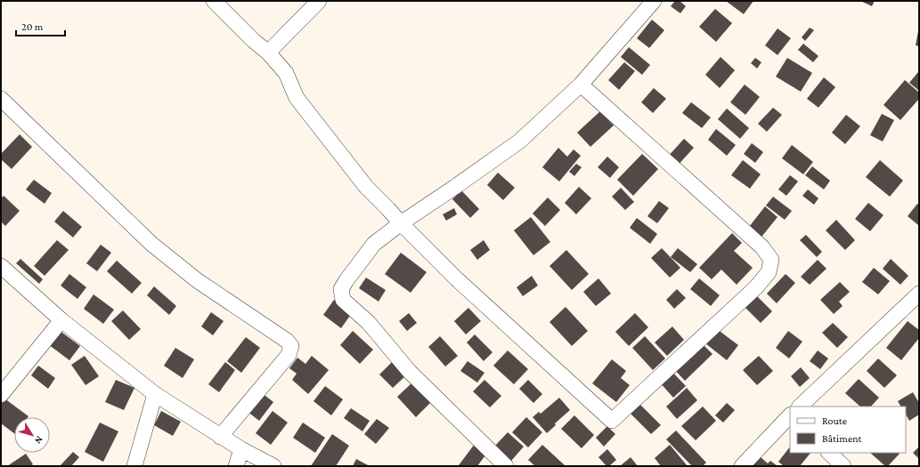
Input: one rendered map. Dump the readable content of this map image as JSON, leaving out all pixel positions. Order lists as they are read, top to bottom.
{
  "legend": ["Route", "Bâtiment"],
  "scale_bar": "20 m",
  "north": "bottom right"
}
